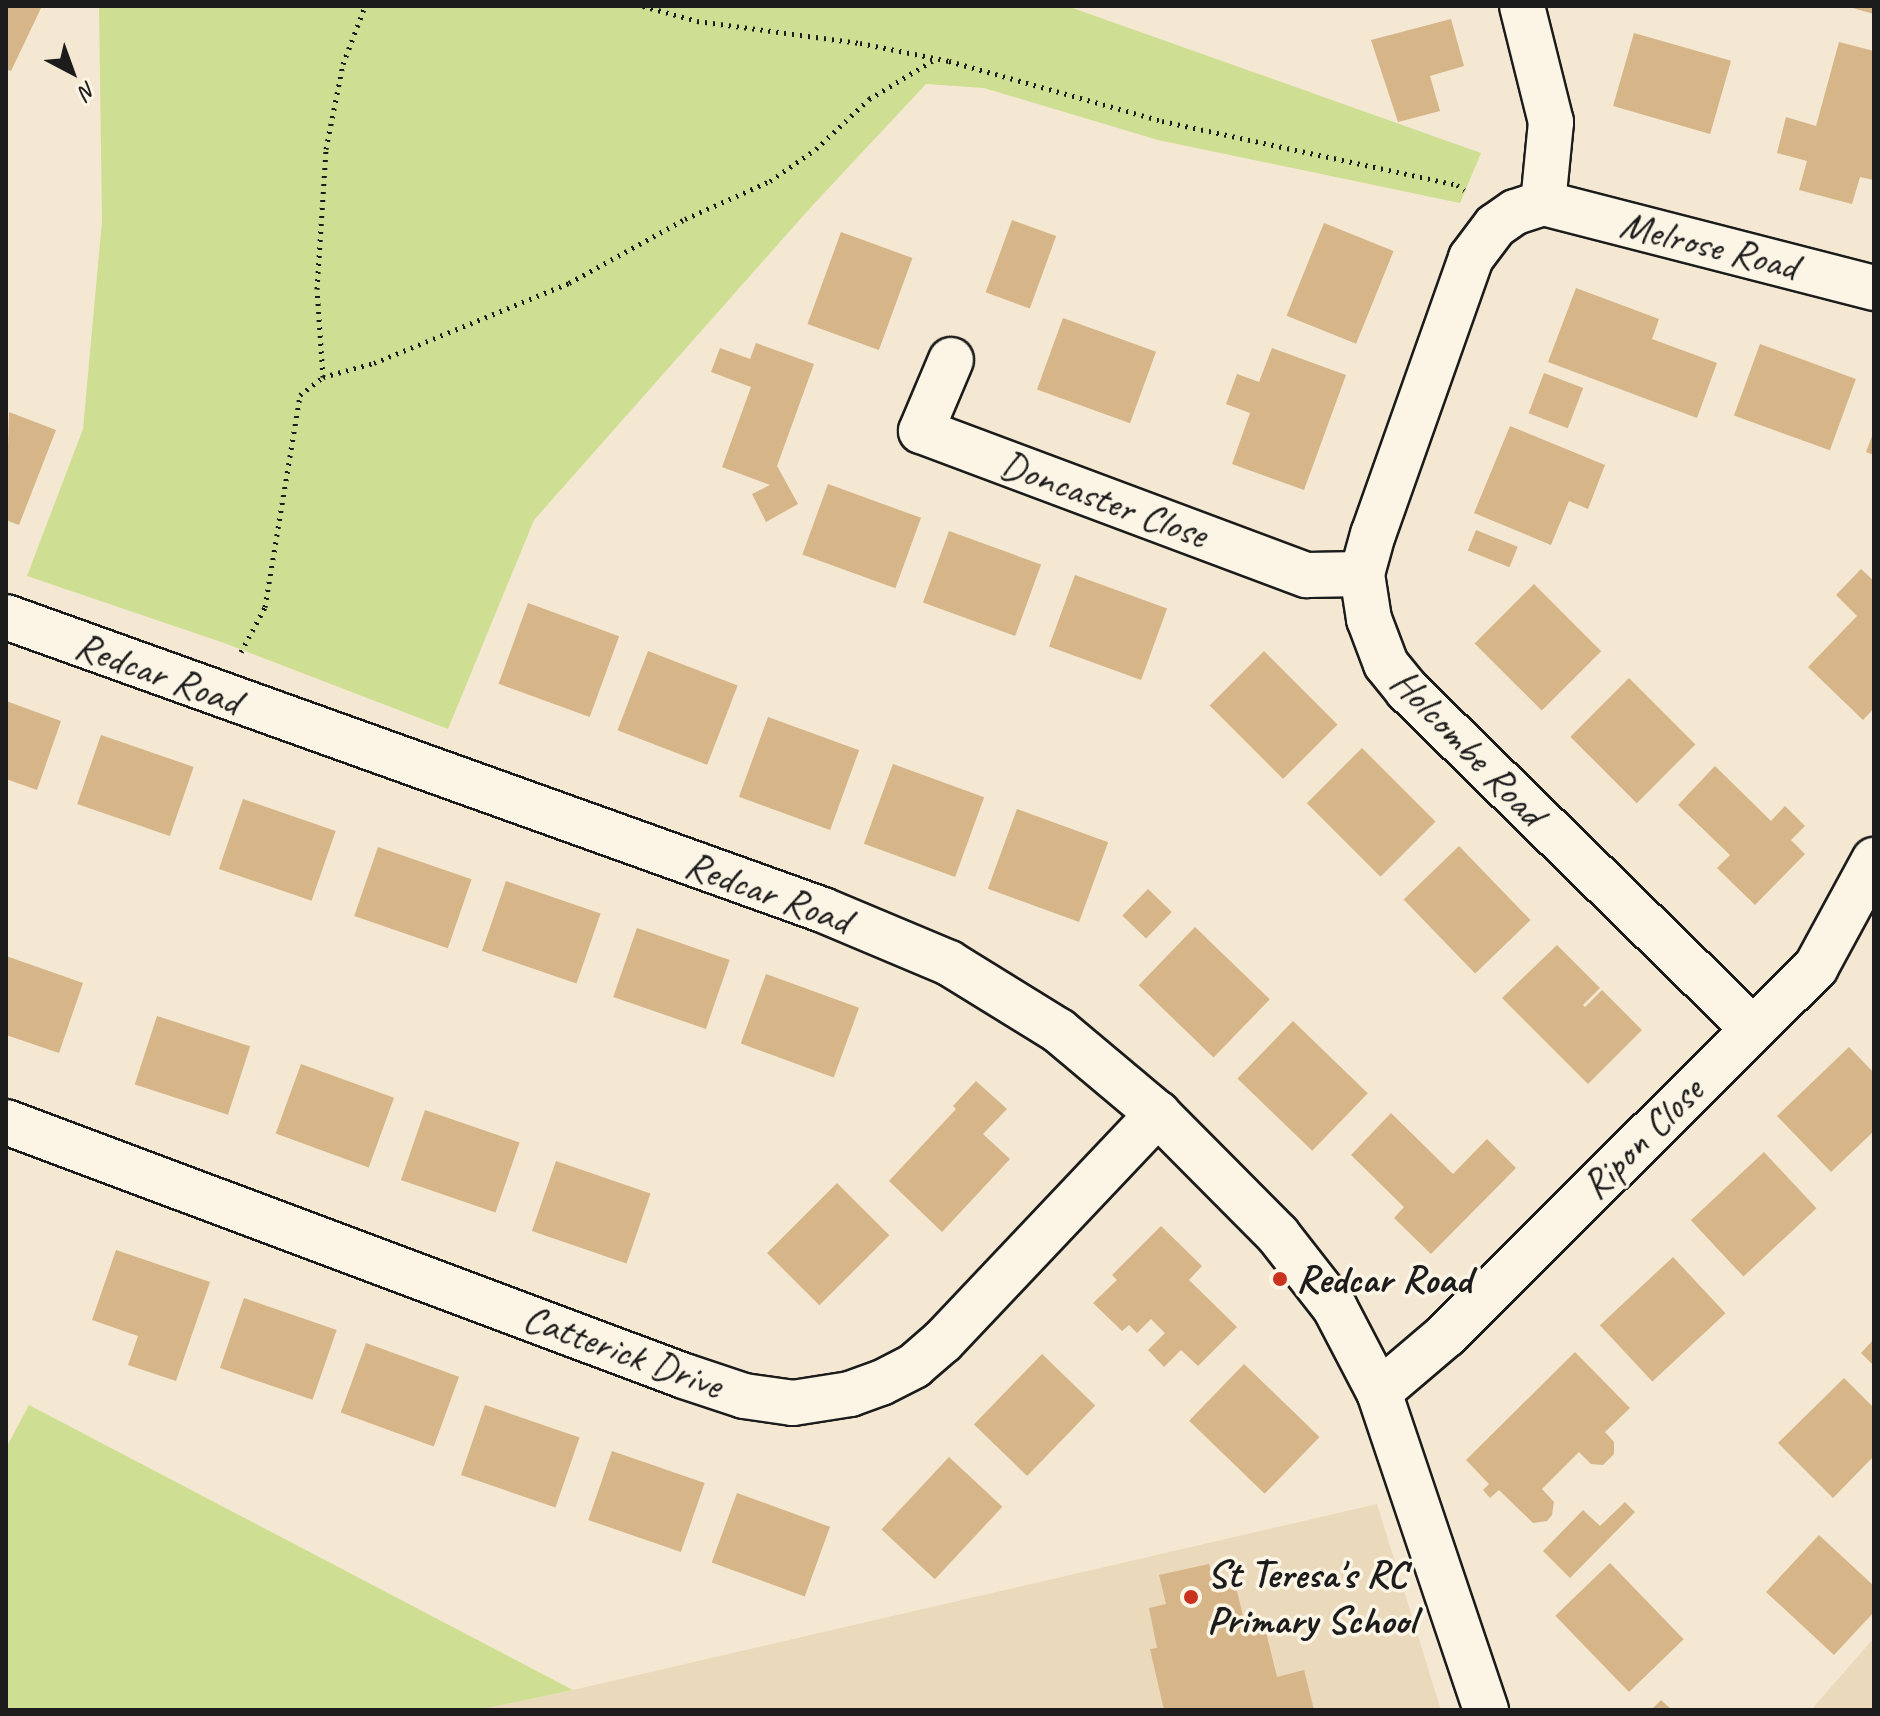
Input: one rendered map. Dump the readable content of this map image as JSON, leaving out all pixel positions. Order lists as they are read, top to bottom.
{
  "streets": {
    "street": [
      "Melrose Road",
      "Doncaster Close",
      "Redcar Road",
      "Holcombe Road",
      "Ripon Close",
      "Catterick Drive"
    ]
  },
  "crossings": [
    ["Melrose Road", "Holcombe Road"],
    ["Doncaster Close", "Holcombe Road"],
    ["Redcar Road", "Ripon Close"],
    ["Redcar Road", "Catterick Drive"],
    ["Holcombe Road", "Ripon Close"]
  ],
  "places": ["Redcar Road", "St Teresa's RC Primary School"],
  "north": "bottom right"
}
